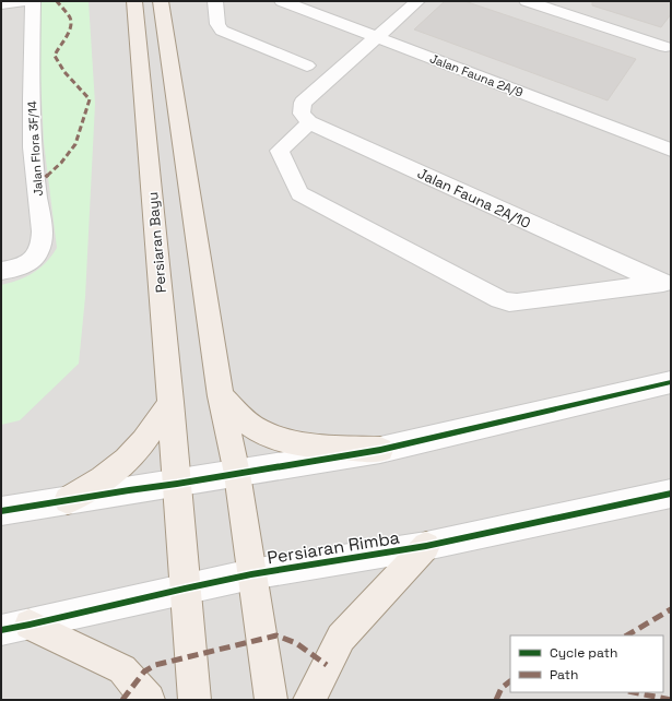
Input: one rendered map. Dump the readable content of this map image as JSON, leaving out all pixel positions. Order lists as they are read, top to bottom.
{
  "streets": {
    "main road": ["Persiaran Bayu"],
    "street": [
      "Jalan Fauna 2A/9",
      "Jalan Flora 3F/14",
      "Jalan Fauna 2A/10",
      "Persiaran Rimba"
    ]
  },
  "crossings": [
    ["Persiaran Bayu", "Persiaran Rimba"]
  ],
  "legend": ["Cycle path", "Path"]
}
